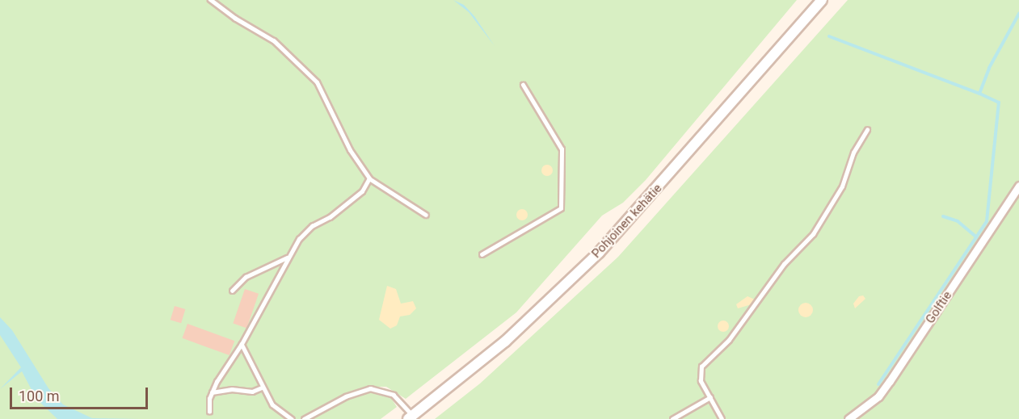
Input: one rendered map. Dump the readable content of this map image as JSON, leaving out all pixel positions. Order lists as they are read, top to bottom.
{
  "streets": {
    "main road": ["Pohjoinen kehätie"],
    "street": ["Golftie"]
  },
  "scale_bar": "100 m"
}
